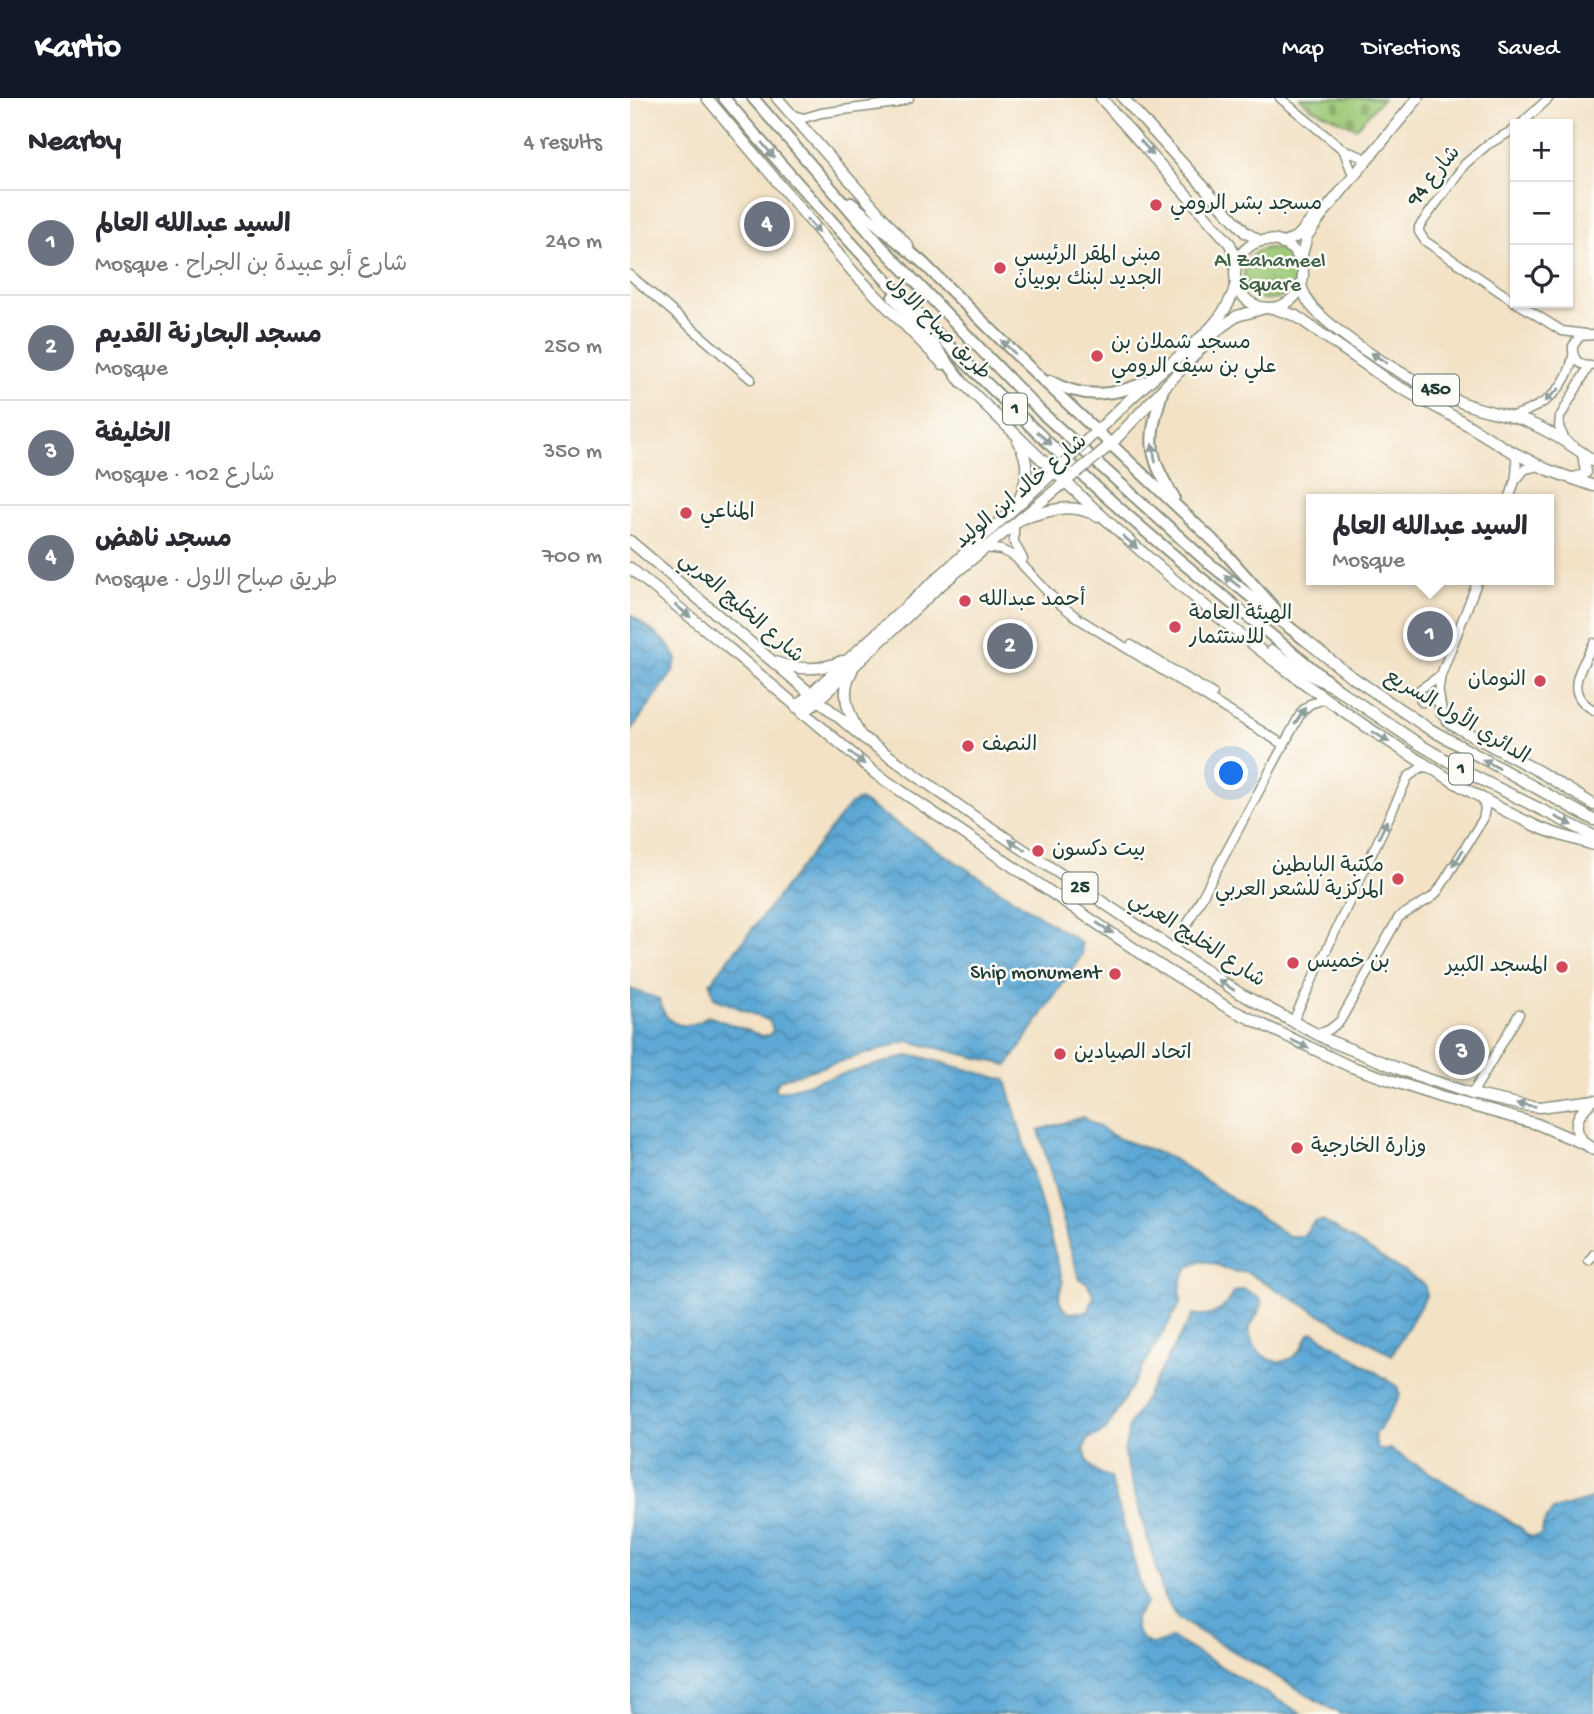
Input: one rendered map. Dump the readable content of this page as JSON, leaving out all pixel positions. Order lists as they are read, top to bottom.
{
  "streets": {
    "highway": ["طريق صباح الاول", "1"],
    "main road": [
      "450",
      "شارع خالد ابن الوليد",
      "شارع الخليج العربي",
      "الدائري الأول السريع",
      "25"
    ],
    "street": ["شارع 94"]
  },
  "crossings": [
    ["طريق صباح الاول", "شارع خالد ابن الوليد"],
    ["طريق صباح الاول", "الدائري الأول السريع"],
    ["450", "شارع خالد ابن الوليد"],
    ["شارع خالد ابن الوليد", "شارع الخليج العربي"],
    ["شارع الخليج العربي", "25"]
  ],
  "parks": ["Al Zahameel Square"],
  "places": [
    "مسجد بشر الرومي",
    "مبنى المقر الرئيسي الجديد لبنك بوبيان",
    "مسجد شملان بن علي بن سيف الرومي",
    "المناعي",
    "أحمد عبدالله",
    "الهيئة العامة للاستثمار",
    "النومان",
    "النصف",
    "بيت دكسون",
    "مكتبة البابطين المركزية للشعر العربي",
    "بن خميس",
    "المسجد الكبير",
    "Ship monument",
    "اتحاد الصيادين",
    "وزارة الخارجية"
  ],
  "page": {
    "header": "Kartio",
    "nav": ["Map", "Directions", "Saved"],
    "heading": ["Nearby", "4 results"],
    "map_buttons": ["+", "−"],
    "list": [
      {
        "mark": "1",
        "name": "السيد عبدالله العالم",
        "note": "Mosque · شارع أبو عبيدة بن الجراح",
        "value": "240 m"
      },
      {
        "mark": "2",
        "name": "مسجد البحارنة القديم",
        "note": "Mosque",
        "value": "250 m"
      },
      {
        "mark": "3",
        "name": "الخليفة",
        "note": "Mosque · شارع 102",
        "value": "350 m"
      },
      {
        "mark": "4",
        "name": "مسجد ناهض",
        "note": "Mosque · طريق صباح الاول",
        "value": "700 m"
      }
    ],
    "pins": [
      "4",
      "1",
      "2",
      "3"
    ],
    "popup": ["السيد عبدالله العالم", "Mosque"]
  }
}
